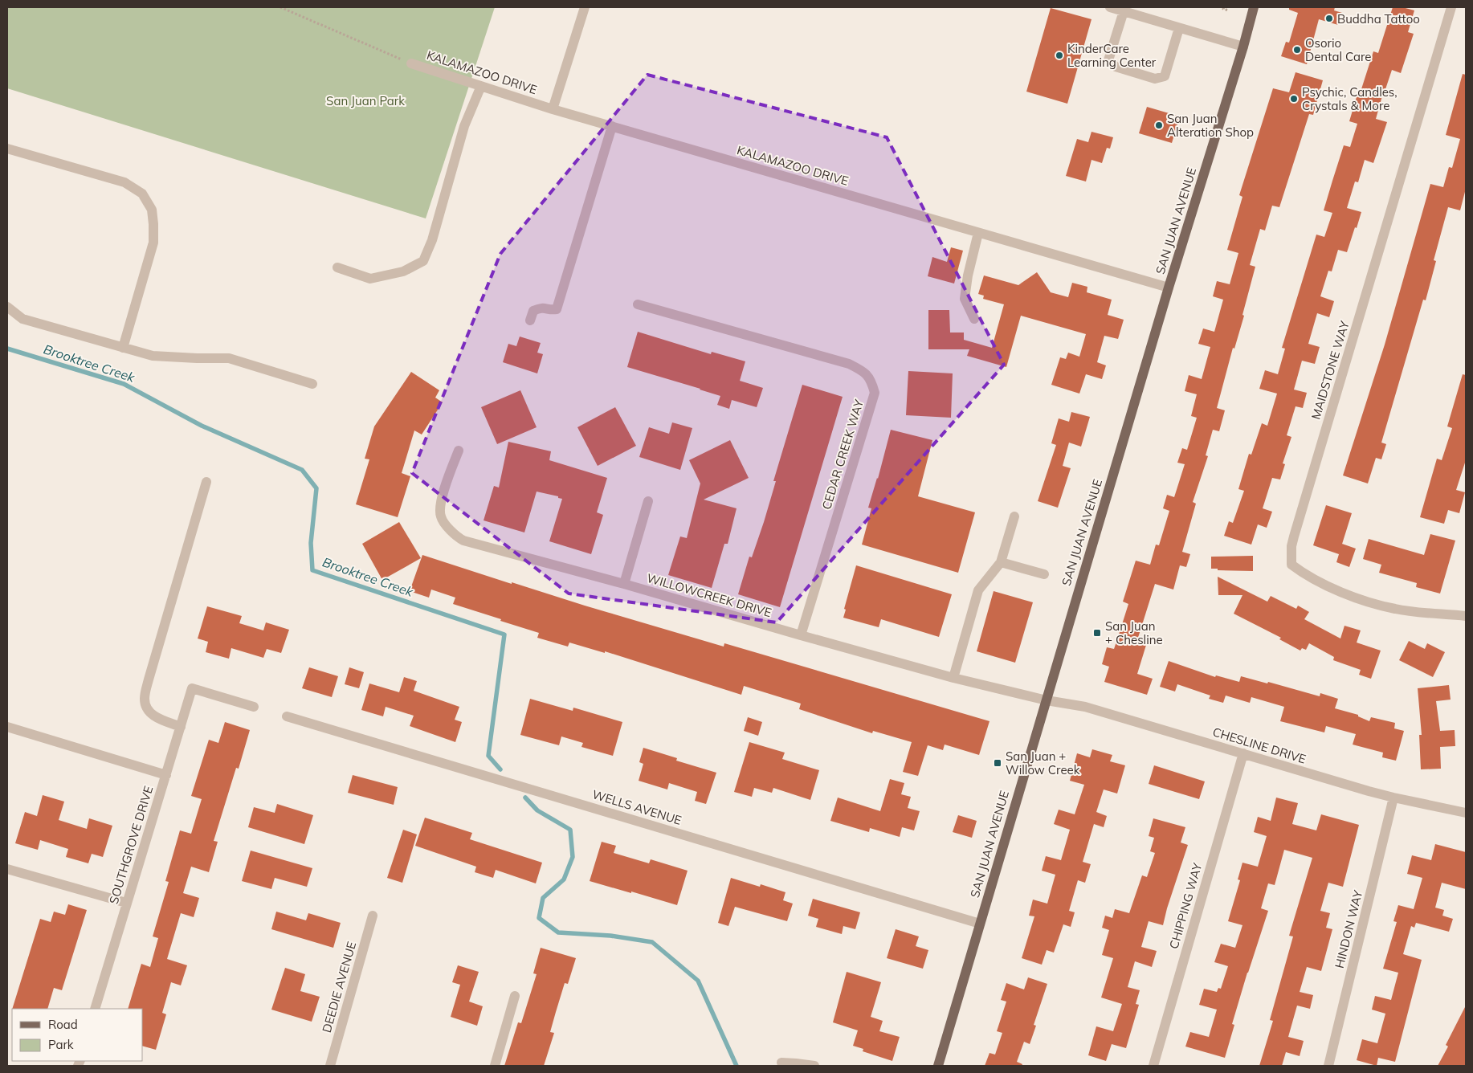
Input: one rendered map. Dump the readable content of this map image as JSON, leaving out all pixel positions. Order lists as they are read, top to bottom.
{
  "streets": {
    "main road": ["SAN JUAN AVENUE"],
    "street": [
      "KALAMAZOO DRIVE",
      "MAIDSTONE WAY",
      "CEDAR CREEK WAY",
      "WILLOWCREEK DRIVE",
      "CHESLINE DRIVE",
      "WELLS AVENUE",
      "SOUTHGROVE DRIVE",
      "CHIPPING WAY",
      "HINDON WAY",
      "DEEDIE AVENUE"
    ]
  },
  "crossings": [
    ["KALAMAZOO DRIVE", "SAN JUAN AVENUE"],
    ["SAN JUAN AVENUE", "WILLOWCREEK DRIVE"],
    ["SAN JUAN AVENUE", "CHESLINE DRIVE"],
    ["SAN JUAN AVENUE", "WELLS AVENUE"],
    ["CEDAR CREEK WAY", "WILLOWCREEK DRIVE"],
    ["WILLOWCREEK DRIVE", "CHESLINE DRIVE"],
    ["CHESLINE DRIVE", "CHIPPING WAY"],
    ["CHESLINE DRIVE", "HINDON WAY"]
  ],
  "water": ["Brooktree Creek"],
  "parks": ["San Juan Park"],
  "places": {
    "other": [
      "Buddha Tattoo",
      "Osorio Dental Care",
      "KinderCare Learning Center",
      "Psychic, Candles, Crystals & More",
      "San Juan Alteration Shop"
    ],
    "transit": ["San Juan + Chesline", "San Juan + Willow Creek"]
  },
  "legend": ["Road", "Park"]
}
